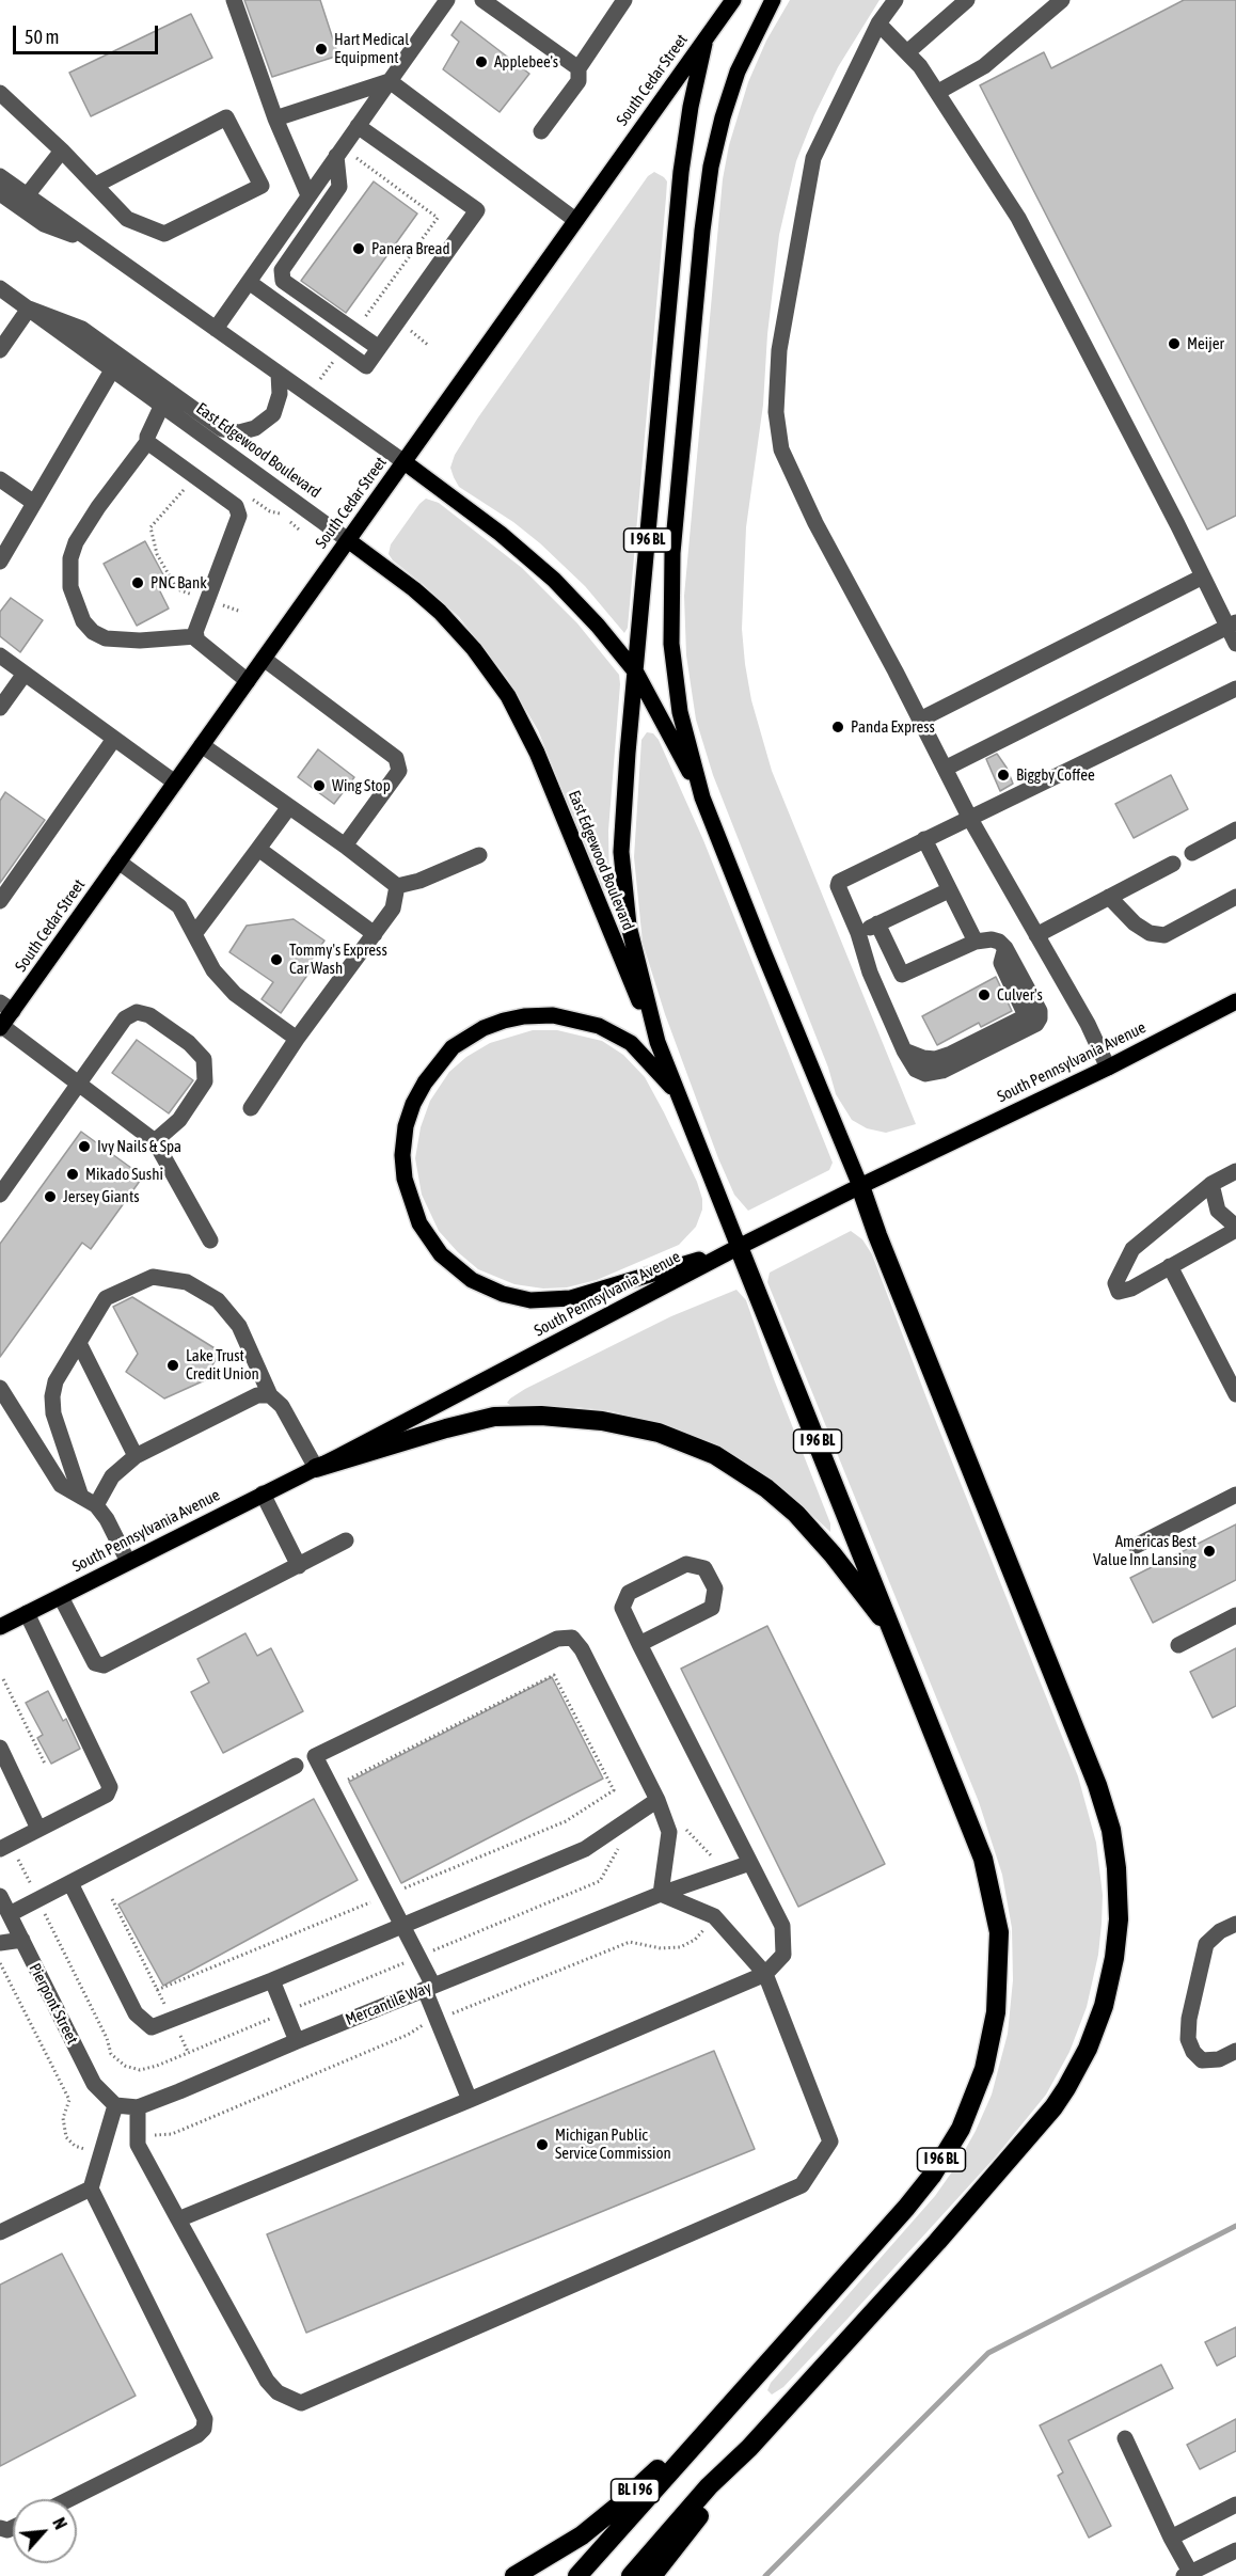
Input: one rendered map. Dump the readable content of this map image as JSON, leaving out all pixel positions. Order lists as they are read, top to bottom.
{
  "streets": {
    "highway": ["I 96 BL", "BL I 96"],
    "main road": ["South Cedar Street", "East Edgewood Boulevard", "South Pennsylvania Avenue"],
    "street": ["Pierpont Street", "Mercantile Way"]
  },
  "crossings": [
    ["South Cedar Street", "East Edgewood Boulevard"],
    ["South Cedar Street", "I 96 BL"],
    ["East Edgewood Boulevard", "I 96 BL"],
    ["I 96 BL", "South Pennsylvania Avenue"],
    ["I 96 BL", "BL I 96"],
    ["Pierpont Street", "Mercantile Way"]
  ],
  "places": [
    "Hart Medical Equipment",
    "Applebee's",
    "Panera Bread",
    "Meijer",
    "PNC Bank",
    "Panda Express",
    "Biggby Coffee",
    "Wing Stop",
    "Tommy's Express Car Wash",
    "Culver's",
    "Ivy Nails & Spa",
    "Mikado Sushi",
    "Jersey Giants",
    "Lake Trust Credit Union",
    "Americas Best Value Inn Lansing",
    "Michigan Public Service Commission"
  ],
  "scale_bar": "50 m",
  "north": "top right"
}
